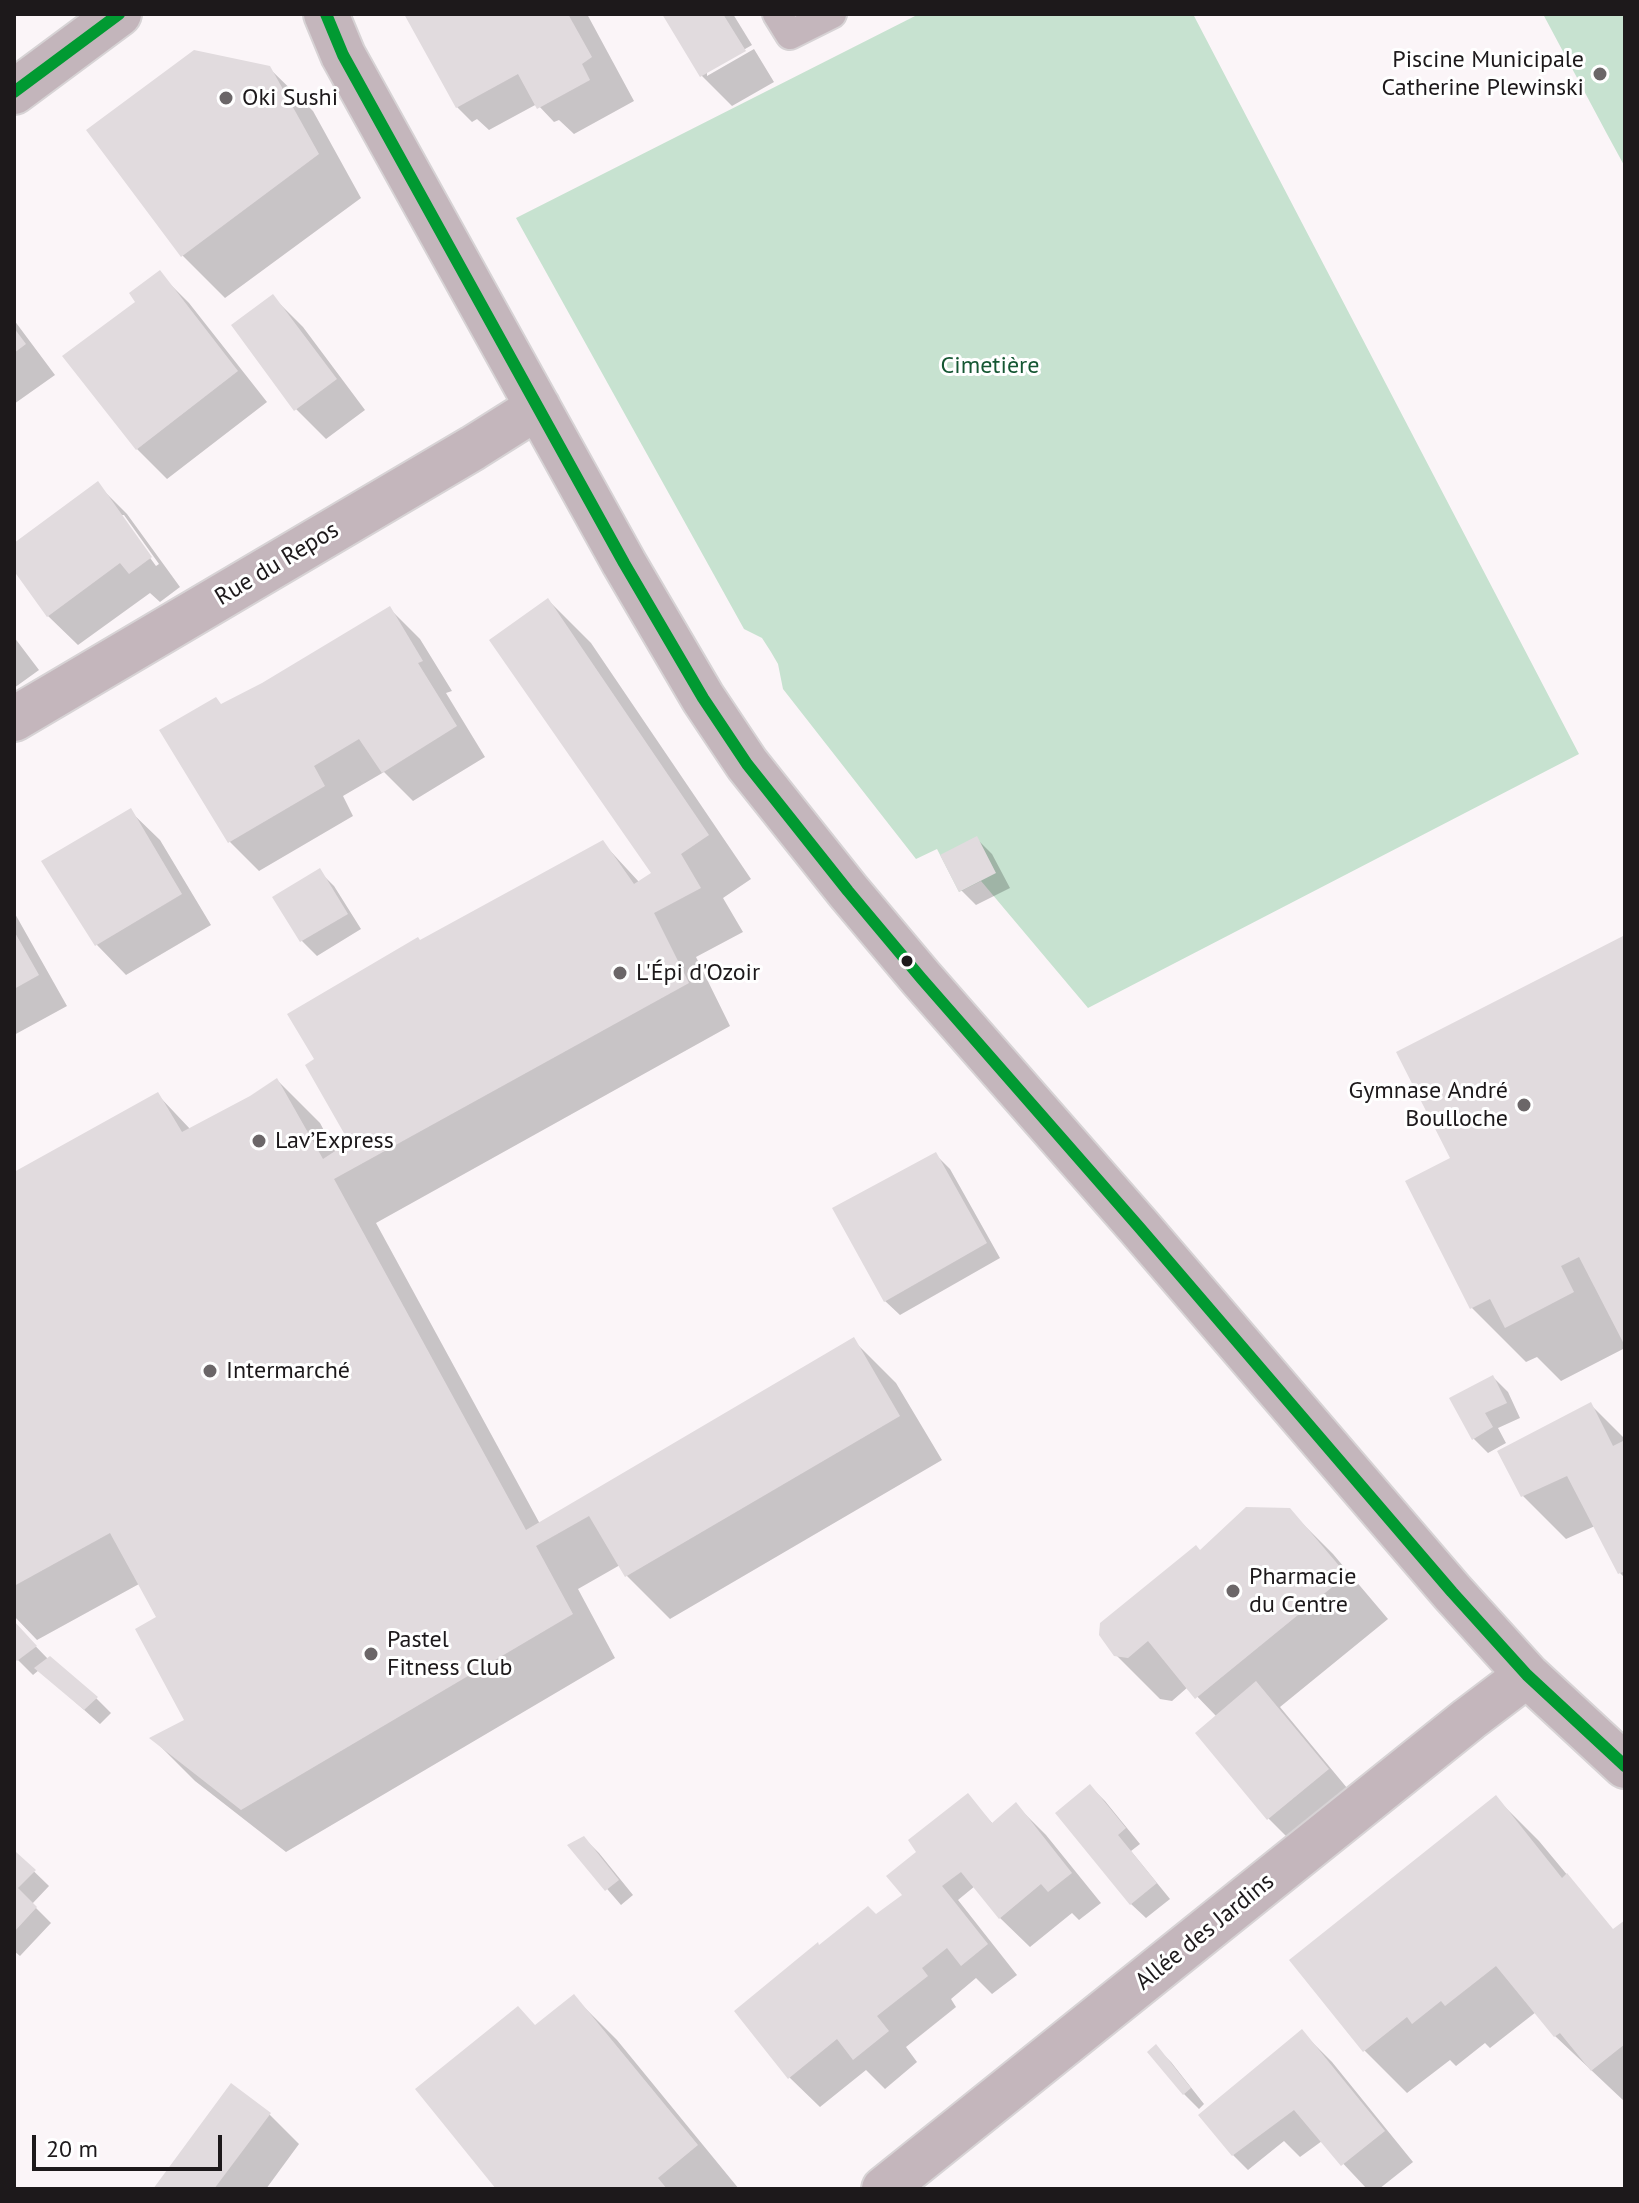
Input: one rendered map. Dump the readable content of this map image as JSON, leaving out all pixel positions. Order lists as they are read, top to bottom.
{
  "streets": {
    "street": ["Rue du Repos", "Allée des Jardins"]
  },
  "parks": ["Cimetière"],
  "places": [
    "Piscine Municipale Catherine Plewinski",
    "Oki Sushi",
    "L'Épi d'Ozoir",
    "Gymnase André Boulloche",
    "Lav’Express",
    "Intermarché",
    "Pharmacie du Centre",
    "Pastel Fitness Club"
  ],
  "scale_bar": "20 m"
}
